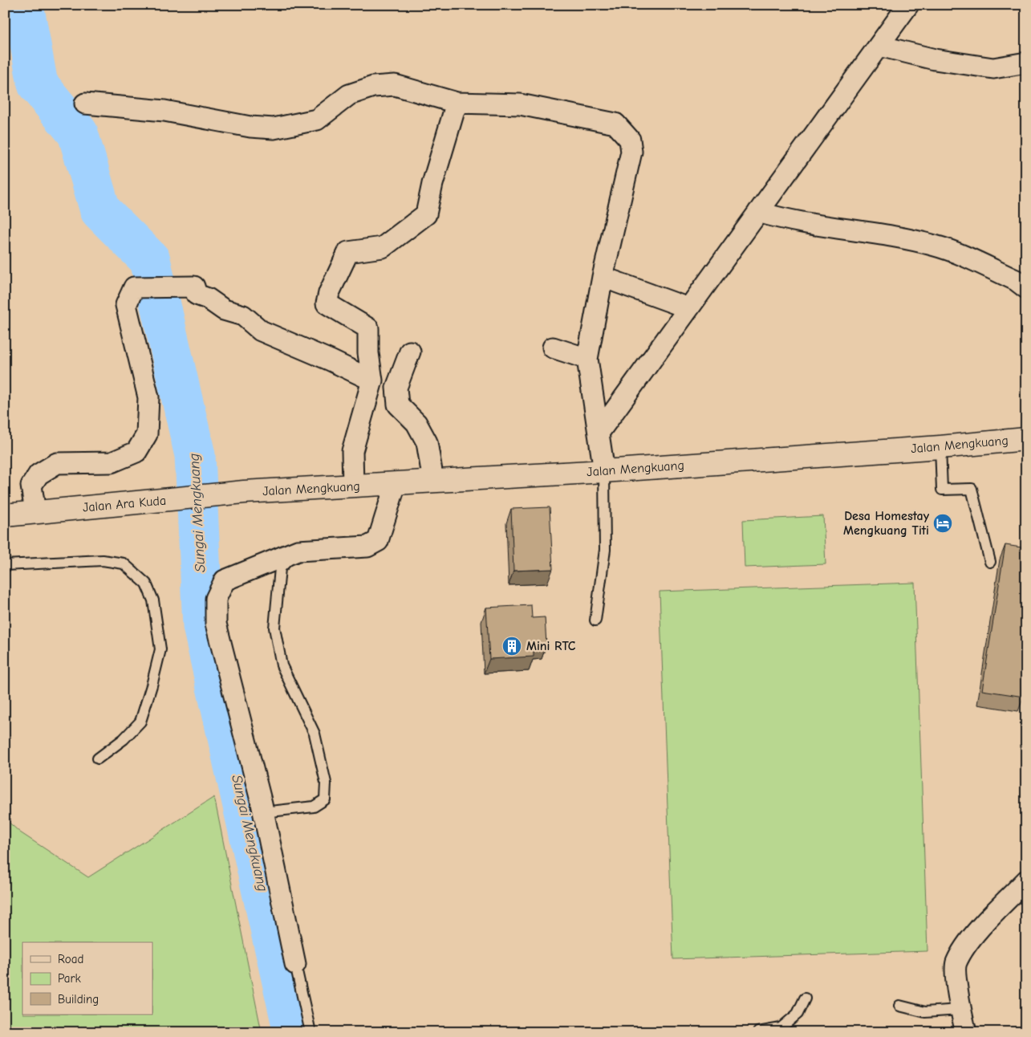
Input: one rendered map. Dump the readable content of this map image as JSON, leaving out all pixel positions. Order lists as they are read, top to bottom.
{
  "streets": {
    "main road": ["Jalan Mengkuang", "Jalan Ara Kuda"]
  },
  "crossings": [
    ["Jalan Mengkuang", "Jalan Ara Kuda"]
  ],
  "water": ["Sungai Mengkuang"],
  "places": {
    "hotel": ["Desa Homestay Mengkuang Titi"],
    "building": ["Mini RTC"]
  },
  "legend": ["Road", "Park", "Building"]
}
